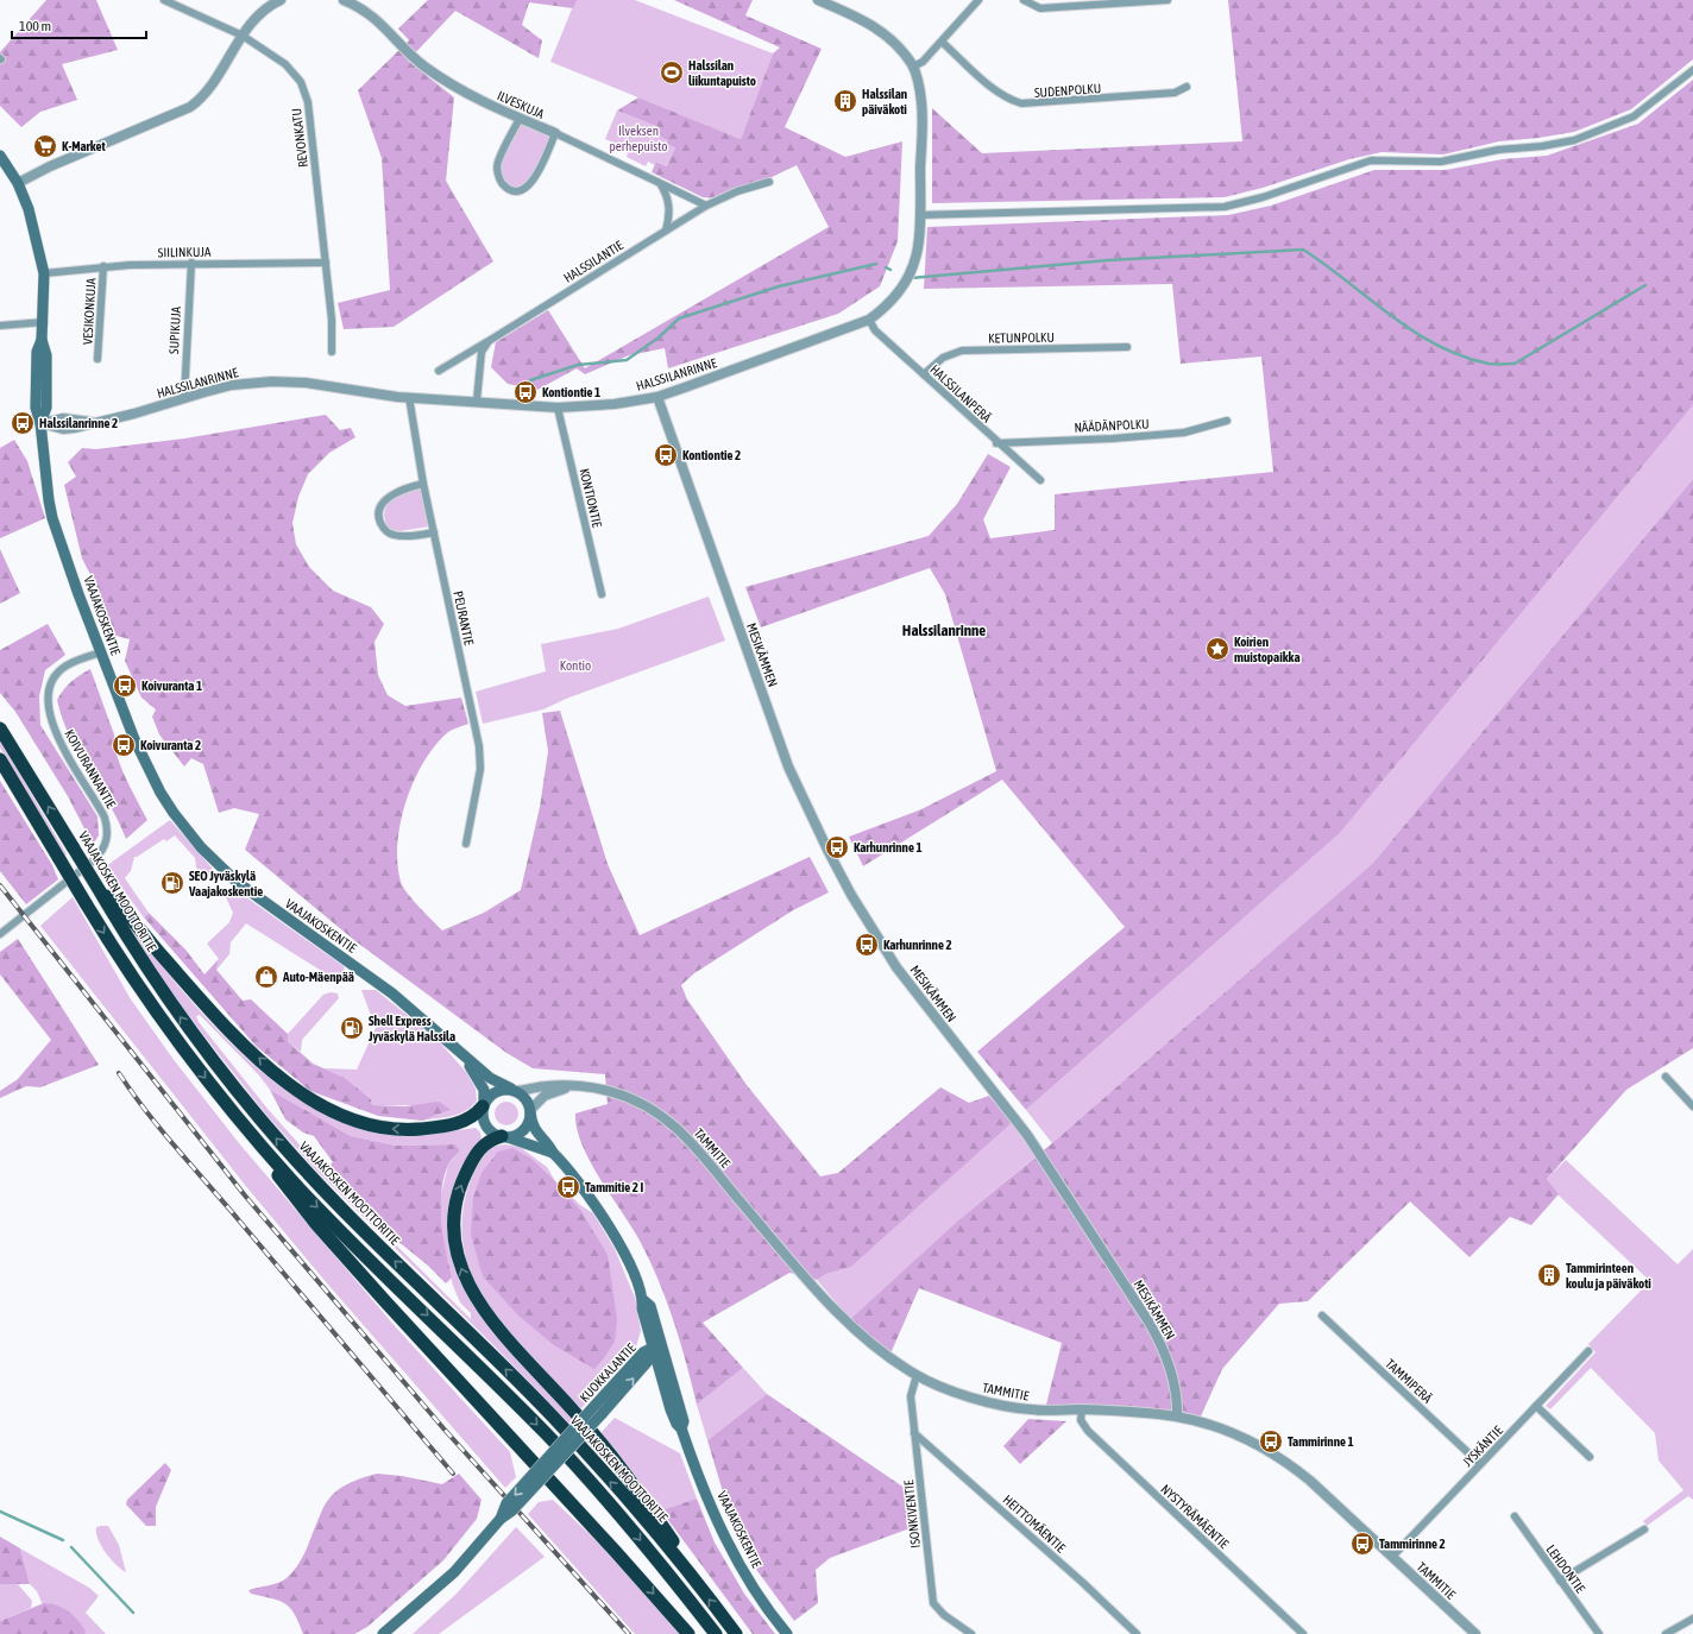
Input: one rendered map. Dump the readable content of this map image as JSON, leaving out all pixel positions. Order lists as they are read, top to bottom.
{
  "streets": {
    "highway": ["VAAJAKOSKEN MOOTTORITIE"],
    "main road": ["VAAJAKOSKENTIE", "KUOKKALANTIE"],
    "street": [
      "SUDENPOLKU",
      "ILVESKUJA",
      "REVONKATU",
      "SIILINKUJA",
      "HALSSILANTIE",
      "VESIKONKUJA",
      "SUPIKUJA",
      "KETUNPOLKU",
      "HALSSILANRINNE",
      "HALSSILANPERÄ",
      "NÄÄDÄNPOLKU",
      "KONTIONTIE",
      "PEURANTIE",
      "MESIKÄMMEN",
      "KOIVURANNANTIE",
      "TAMMITIE",
      "TAMMIPERÄ",
      "JYSKÄNTIE",
      "ISONKIVENTIE",
      "NYSTYRÄMÄENTIE",
      "HEITTOMÄENTIE",
      "LEHDONTIE"
    ]
  },
  "crossings": [
    ["ILVESKUJA", "HALSSILANTIE"],
    ["REVONKATU", "SIILINKUJA"],
    ["SIILINKUJA", "VESIKONKUJA"],
    ["SIILINKUJA", "SUPIKUJA"],
    ["SIILINKUJA", "VAAJAKOSKENTIE"],
    ["SUPIKUJA", "HALSSILANRINNE"],
    ["KETUNPOLKU", "HALSSILANPERÄ"],
    ["HALSSILANRINNE", "HALSSILANPERÄ"],
    ["HALSSILANRINNE", "KONTIONTIE"],
    ["HALSSILANRINNE", "VAAJAKOSKENTIE"],
    ["HALSSILANRINNE", "PEURANTIE"],
    ["HALSSILANRINNE", "MESIKÄMMEN"],
    ["HALSSILANPERÄ", "NÄÄDÄNPOLKU"],
    ["VAAJAKOSKENTIE", "KOIVURANNANTIE"],
    ["VAAJAKOSKENTIE", "TAMMITIE"],
    ["VAAJAKOSKENTIE", "KUOKKALANTIE"],
    ["MESIKÄMMEN", "TAMMITIE"],
    ["TAMMITIE", "JYSKÄNTIE"],
    ["TAMMITIE", "ISONKIVENTIE"],
    ["TAMMITIE", "NYSTYRÄMÄENTIE"],
    ["TAMMIPERÄ", "JYSKÄNTIE"],
    ["ISONKIVENTIE", "HEITTOMÄENTIE"]
  ],
  "districts": ["Halssilanrinne"],
  "parks": ["Ilveksen perhepuisto", "Kontio"],
  "places": {
    "sports": ["Halssilan liikuntapuisto"],
    "building": ["Halssilan päiväkoti", "Tammirinteen koulu ja päiväkoti"],
    "supermarket": ["K-Market"],
    "bus stop": [
      "Kontiontie 1",
      "Halssilanrinne 2",
      "Kontiontie 2",
      "Koivuranta 1",
      "Koivuranta 2",
      "Karhunrinne 1",
      "Karhunrinne 2",
      "Tammitie 2 I",
      "Tammirinne 1",
      "Tammirinne 2"
    ],
    "place": ["Koirien muistopaikka"],
    "fuel station": ["SEO Jyväskylä Vaajakoskentie", "Shell Express Jyväskylä Halssila"],
    "shop": ["Auto-Mäenpää"]
  },
  "scale_bar": "100 m"
}
